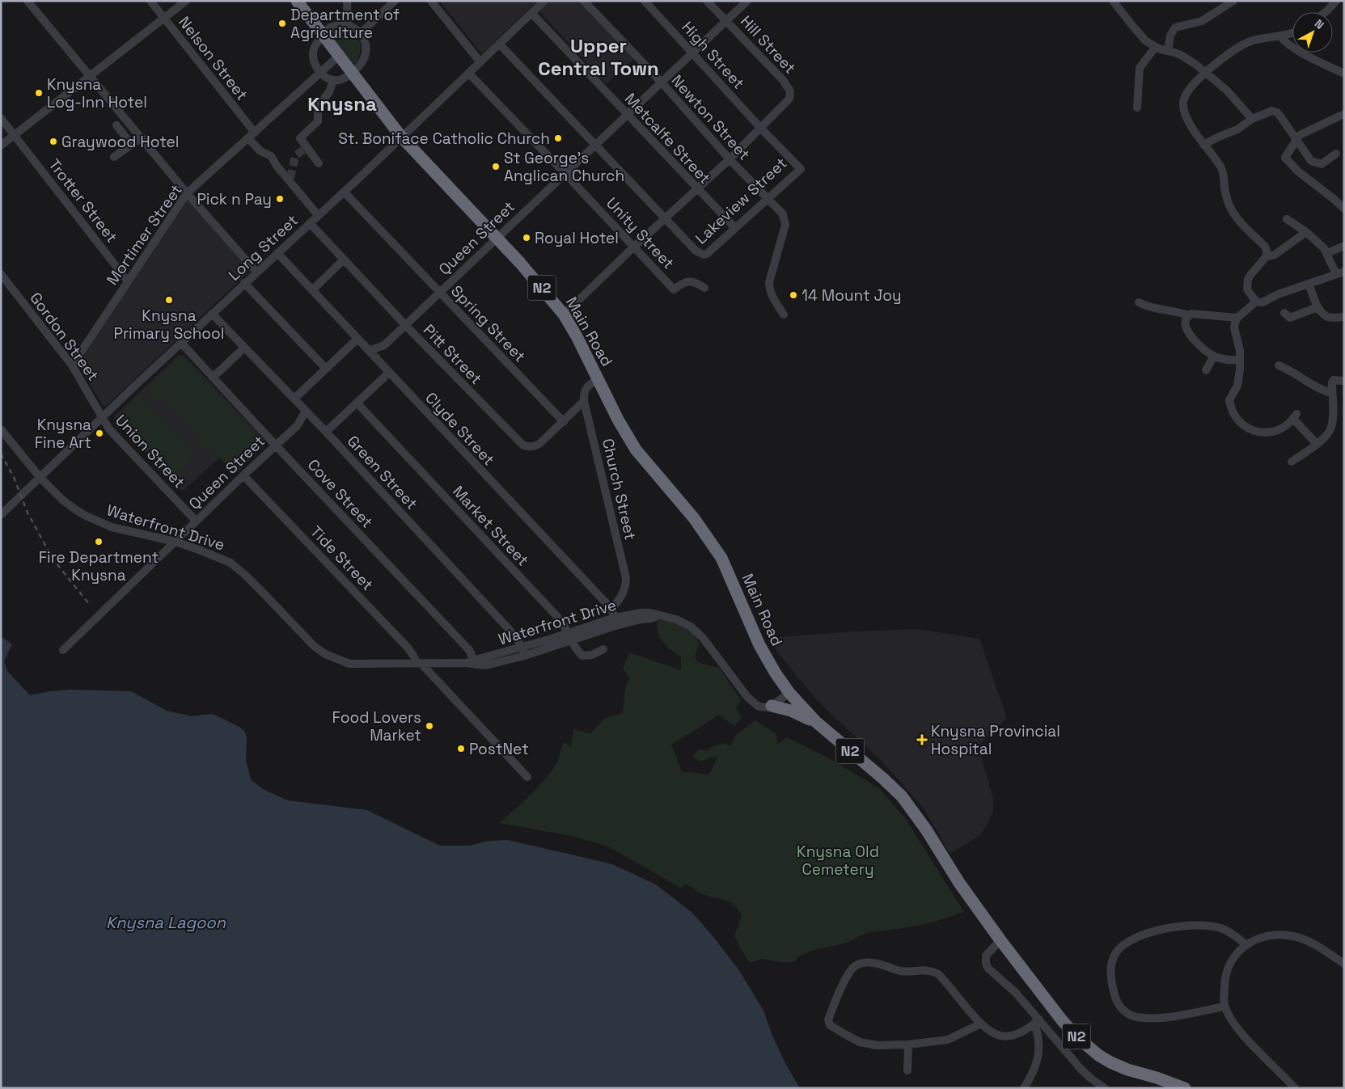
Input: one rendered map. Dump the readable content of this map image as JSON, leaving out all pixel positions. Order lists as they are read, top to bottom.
{
  "streets": {
    "highway": ["N2", "Main Road"],
    "street": [
      "Hill Street",
      "High Street",
      "Nelson Street",
      "Newton Street",
      "Metcalfe Street",
      "Trotter Street",
      "Lakeview Street",
      "Unity Street",
      "Mortimer Street",
      "Queen Street",
      "Long Street",
      "Spring Street",
      "Gordon Street",
      "Pitt Street",
      "Clyde Street",
      "Union Street",
      "Green Street",
      "Church Street",
      "Cove Street",
      "Market Street",
      "Waterfront Drive",
      "Tide Street"
    ]
  },
  "crossings": [
    ["Hill Street", "High Street"],
    ["Hill Street", "Lakeview Street"],
    ["Hill Street", "Queen Street"],
    ["High Street", "Lakeview Street"],
    ["High Street", "Queen Street"],
    ["Nelson Street", "Mortimer Street"],
    ["Nelson Street", "Long Street"],
    ["Newton Street", "Lakeview Street"],
    ["Newton Street", "Queen Street"],
    ["Metcalfe Street", "Lakeview Street"],
    ["Metcalfe Street", "Queen Street"],
    ["Metcalfe Street", "Long Street"],
    ["Trotter Street", "Mortimer Street"],
    ["Unity Street", "Queen Street"],
    ["Unity Street", "Long Street"],
    ["Mortimer Street", "Main Road"],
    ["Mortimer Street", "Gordon Street"],
    ["Queen Street", "Spring Street"],
    ["Queen Street", "Main Road"],
    ["Queen Street", "Pitt Street"],
    ["Queen Street", "Clyde Street"],
    ["Queen Street", "Union Street"],
    ["Queen Street", "Green Street"],
    ["Queen Street", "Cove Street"],
    ["Queen Street", "Waterfront Drive"],
    ["Queen Street", "Tide Street"],
    ["Long Street", "Spring Street"],
    ["Long Street", "Main Road"],
    ["Long Street", "Gordon Street"],
    ["Long Street", "Pitt Street"],
    ["Long Street", "Clyde Street"],
    ["Long Street", "Union Street"],
    ["Long Street", "Green Street"],
    ["Long Street", "Cove Street"],
    ["Long Street", "Waterfront Drive"],
    ["N2", "Main Road"],
    ["Spring Street", "Pitt Street"],
    ["Gordon Street", "Union Street"],
    ["Pitt Street", "Church Street"],
    ["Clyde Street", "Church Street"],
    ["Clyde Street", "Waterfront Drive"],
    ["Green Street", "Waterfront Drive"],
    ["Cove Street", "Waterfront Drive"],
    ["Market Street", "Waterfront Drive"],
    ["Waterfront Drive", "Tide Street"]
  ],
  "districts": ["Upper Central Town", "Knysna"],
  "water": ["Knysna Lagoon"],
  "parks": ["Knysna Old Cemetery"],
  "places": {
    "other": [
      "Department of Agriculture",
      "Knysna Log-Inn Hotel",
      "St. Boniface Catholic Church",
      "Graywood Hotel",
      "St George's Anglican Church",
      "Pick n Pay",
      "Royal Hotel",
      "14 Mount Joy",
      "Knysna Primary School",
      "Knysna Fine Art",
      "Fire Department Knysna",
      "Food Lovers Market",
      "PostNet"
    ],
    "health": ["Knysna Provincial Hospital"]
  },
  "north": "top right"
}
